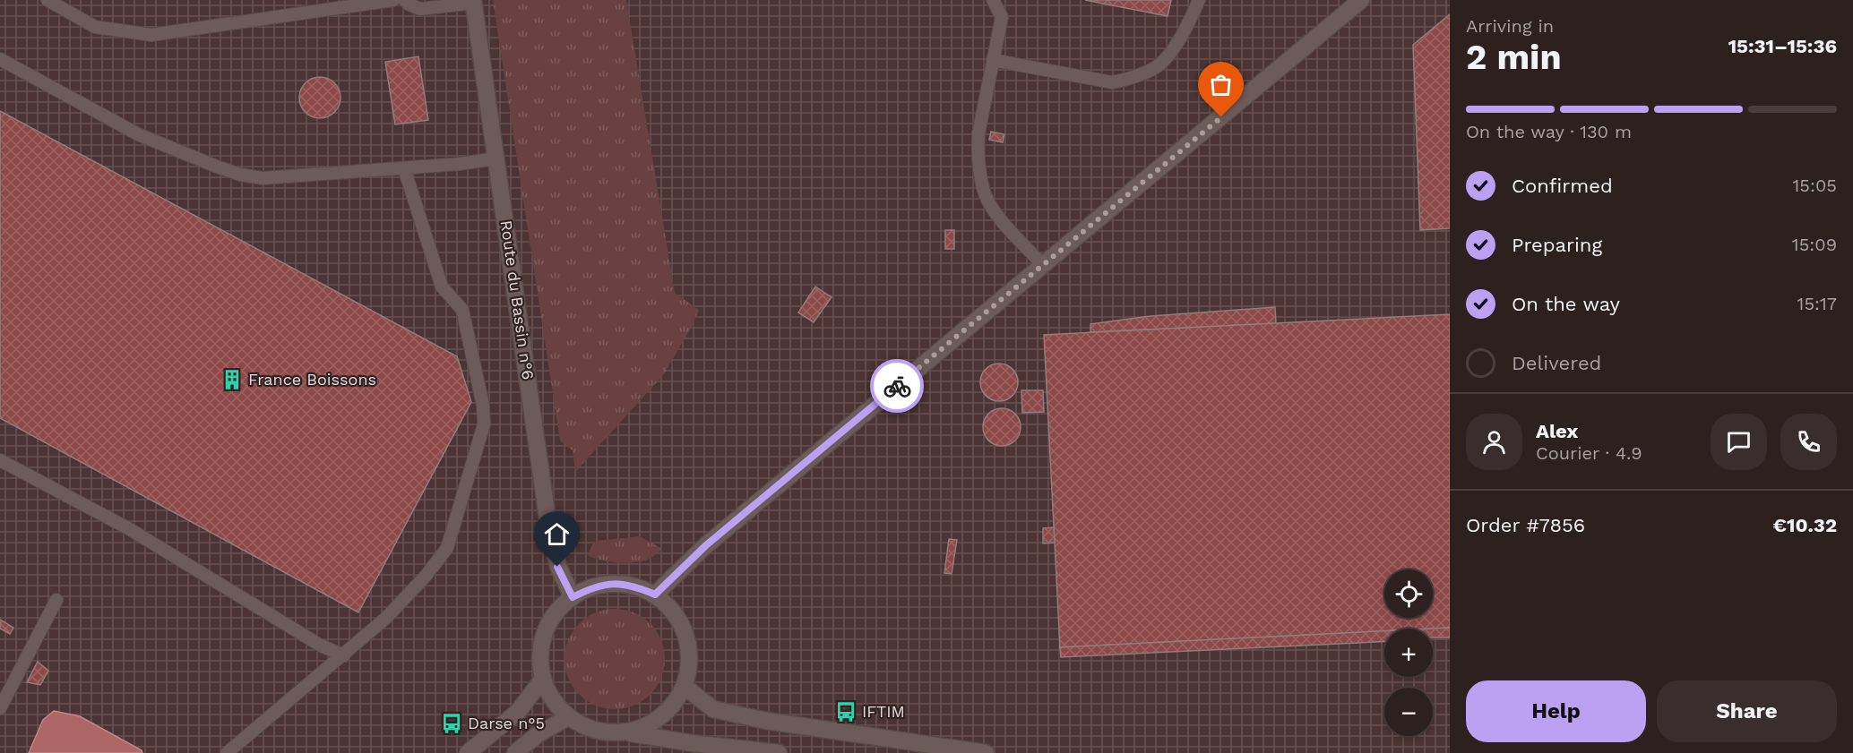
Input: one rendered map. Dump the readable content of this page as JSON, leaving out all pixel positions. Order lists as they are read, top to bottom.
{
  "streets": {
    "street": ["Route du Bassin n°6"]
  },
  "places": {
    "building": ["France Boissons"],
    "bus stop": ["IFTIM", "Darse n°5"]
  },
  "page": {
    "heading": ["2 min", "Arriving in", "15:31–15:36"],
    "panel": [
      "Alex",
      "Courier · 4.9",
      "Order #7856",
      "€10.32"
    ],
    "bar": "On the way · 130 m",
    "list": [
      ["Confirmed", "15:05"],
      ["Preparing", "15:09"],
      ["On the way", "15:17"],
      "Delivered"
    ],
    "map_buttons": ["+", "−"],
    "buttons": ["Help", "Share"]
  }
}
